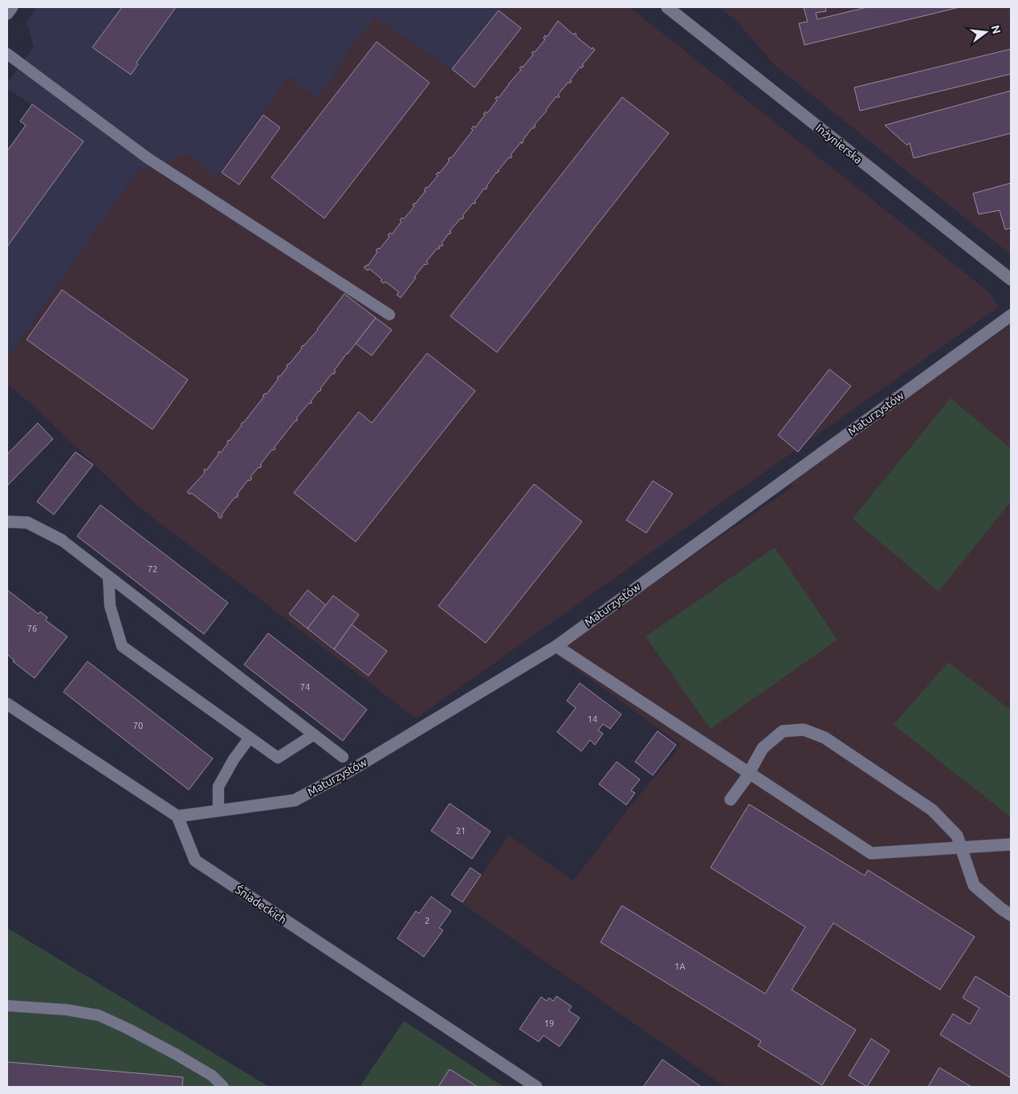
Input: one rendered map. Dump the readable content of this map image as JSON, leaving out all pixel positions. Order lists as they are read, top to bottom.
{
  "streets": {
    "street": ["Inżynierska", "Maturzystów", "Śniadeckich"]
  },
  "crossings": [
    ["Maturzystów", "Śniadeckich"]
  ],
  "house_numbers": [
    "72",
    "76",
    "74",
    "14",
    "70",
    "21",
    "2",
    "1A",
    "19"
  ],
  "north": "right"
}
